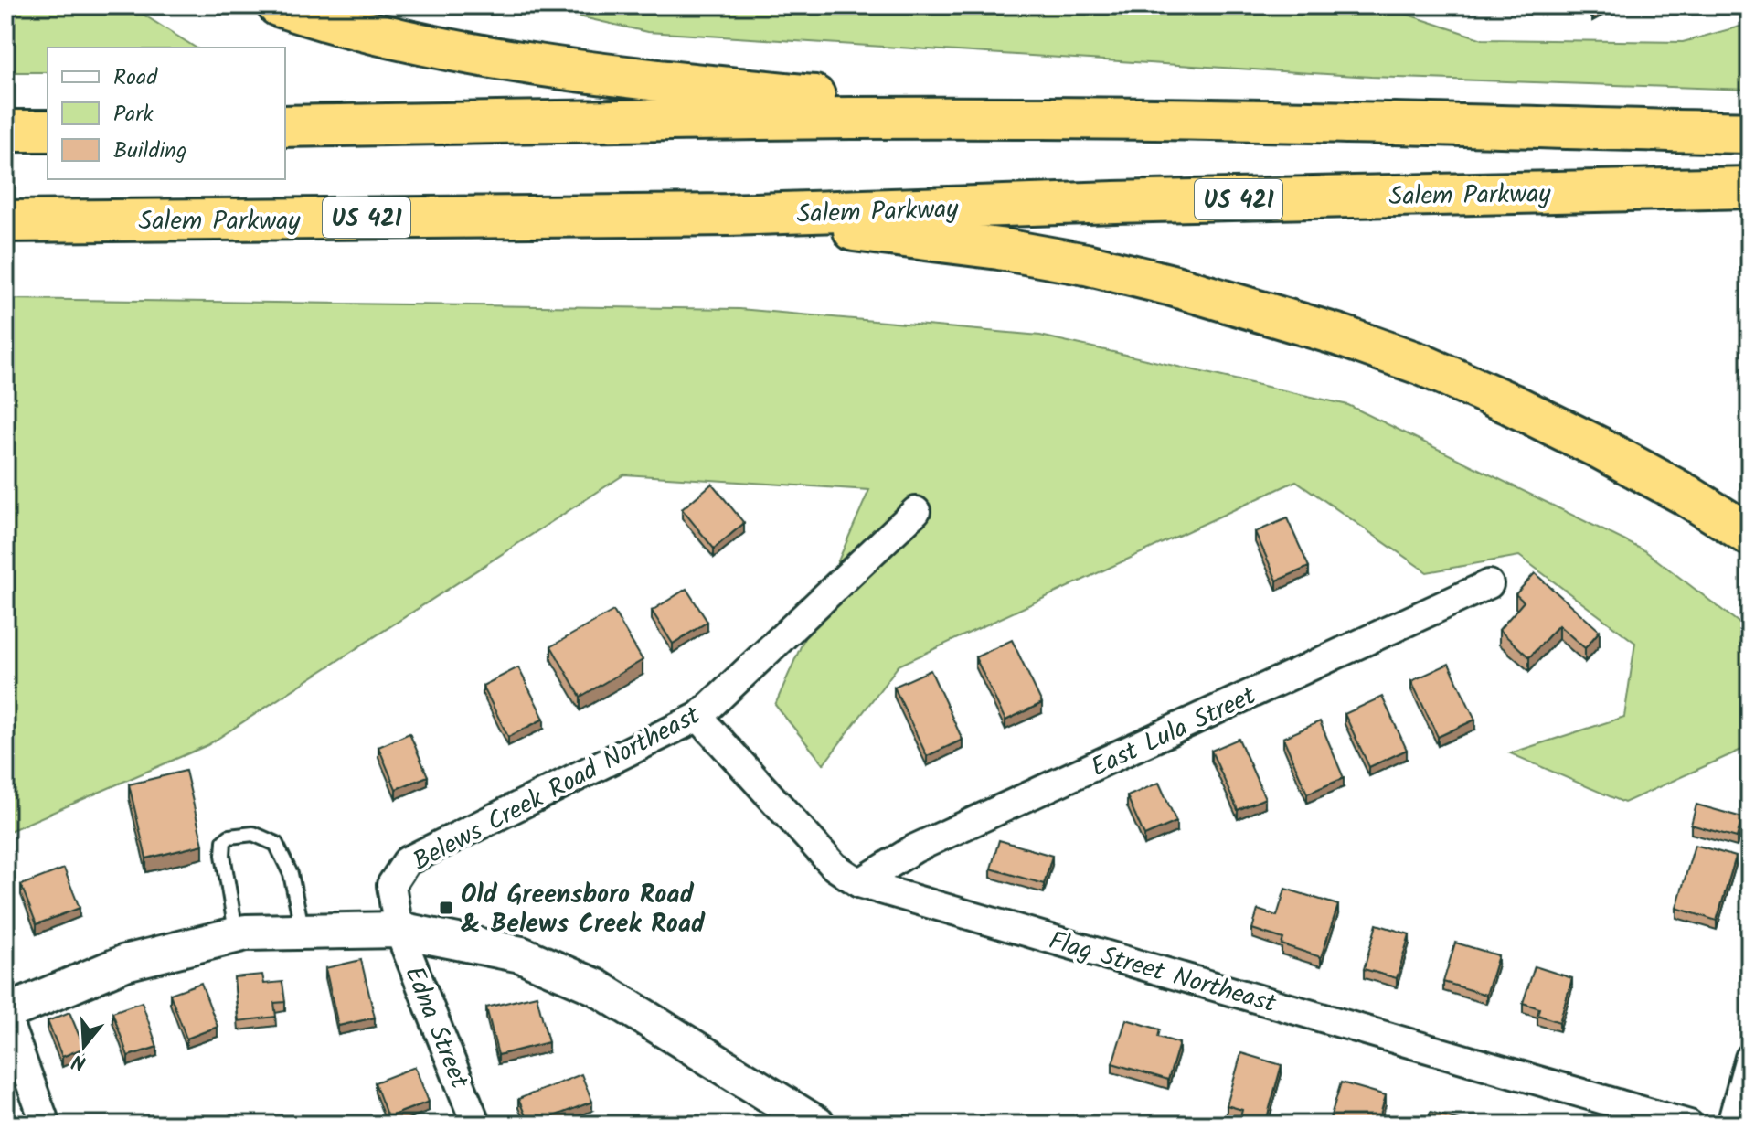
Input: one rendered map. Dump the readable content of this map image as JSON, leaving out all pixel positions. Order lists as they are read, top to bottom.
{
  "streets": {
    "highway": ["Salem Parkway", "US 421"],
    "street": [
      "East Lula Street",
      "Belews Creek Road Northeast",
      "Flag Street Northeast",
      "Edna Street"
    ]
  },
  "crossings": [
    ["East Lula Street", "Flag Street Northeast"],
    ["Belews Creek Road Northeast", "Flag Street Northeast"],
    ["Belews Creek Road Northeast", "Edna Street"]
  ],
  "places": {
    "transit": ["Old Greensboro Road & Belews Creek Road"]
  },
  "legend": ["Road", "Park", "Building"],
  "north": "bottom"
}
